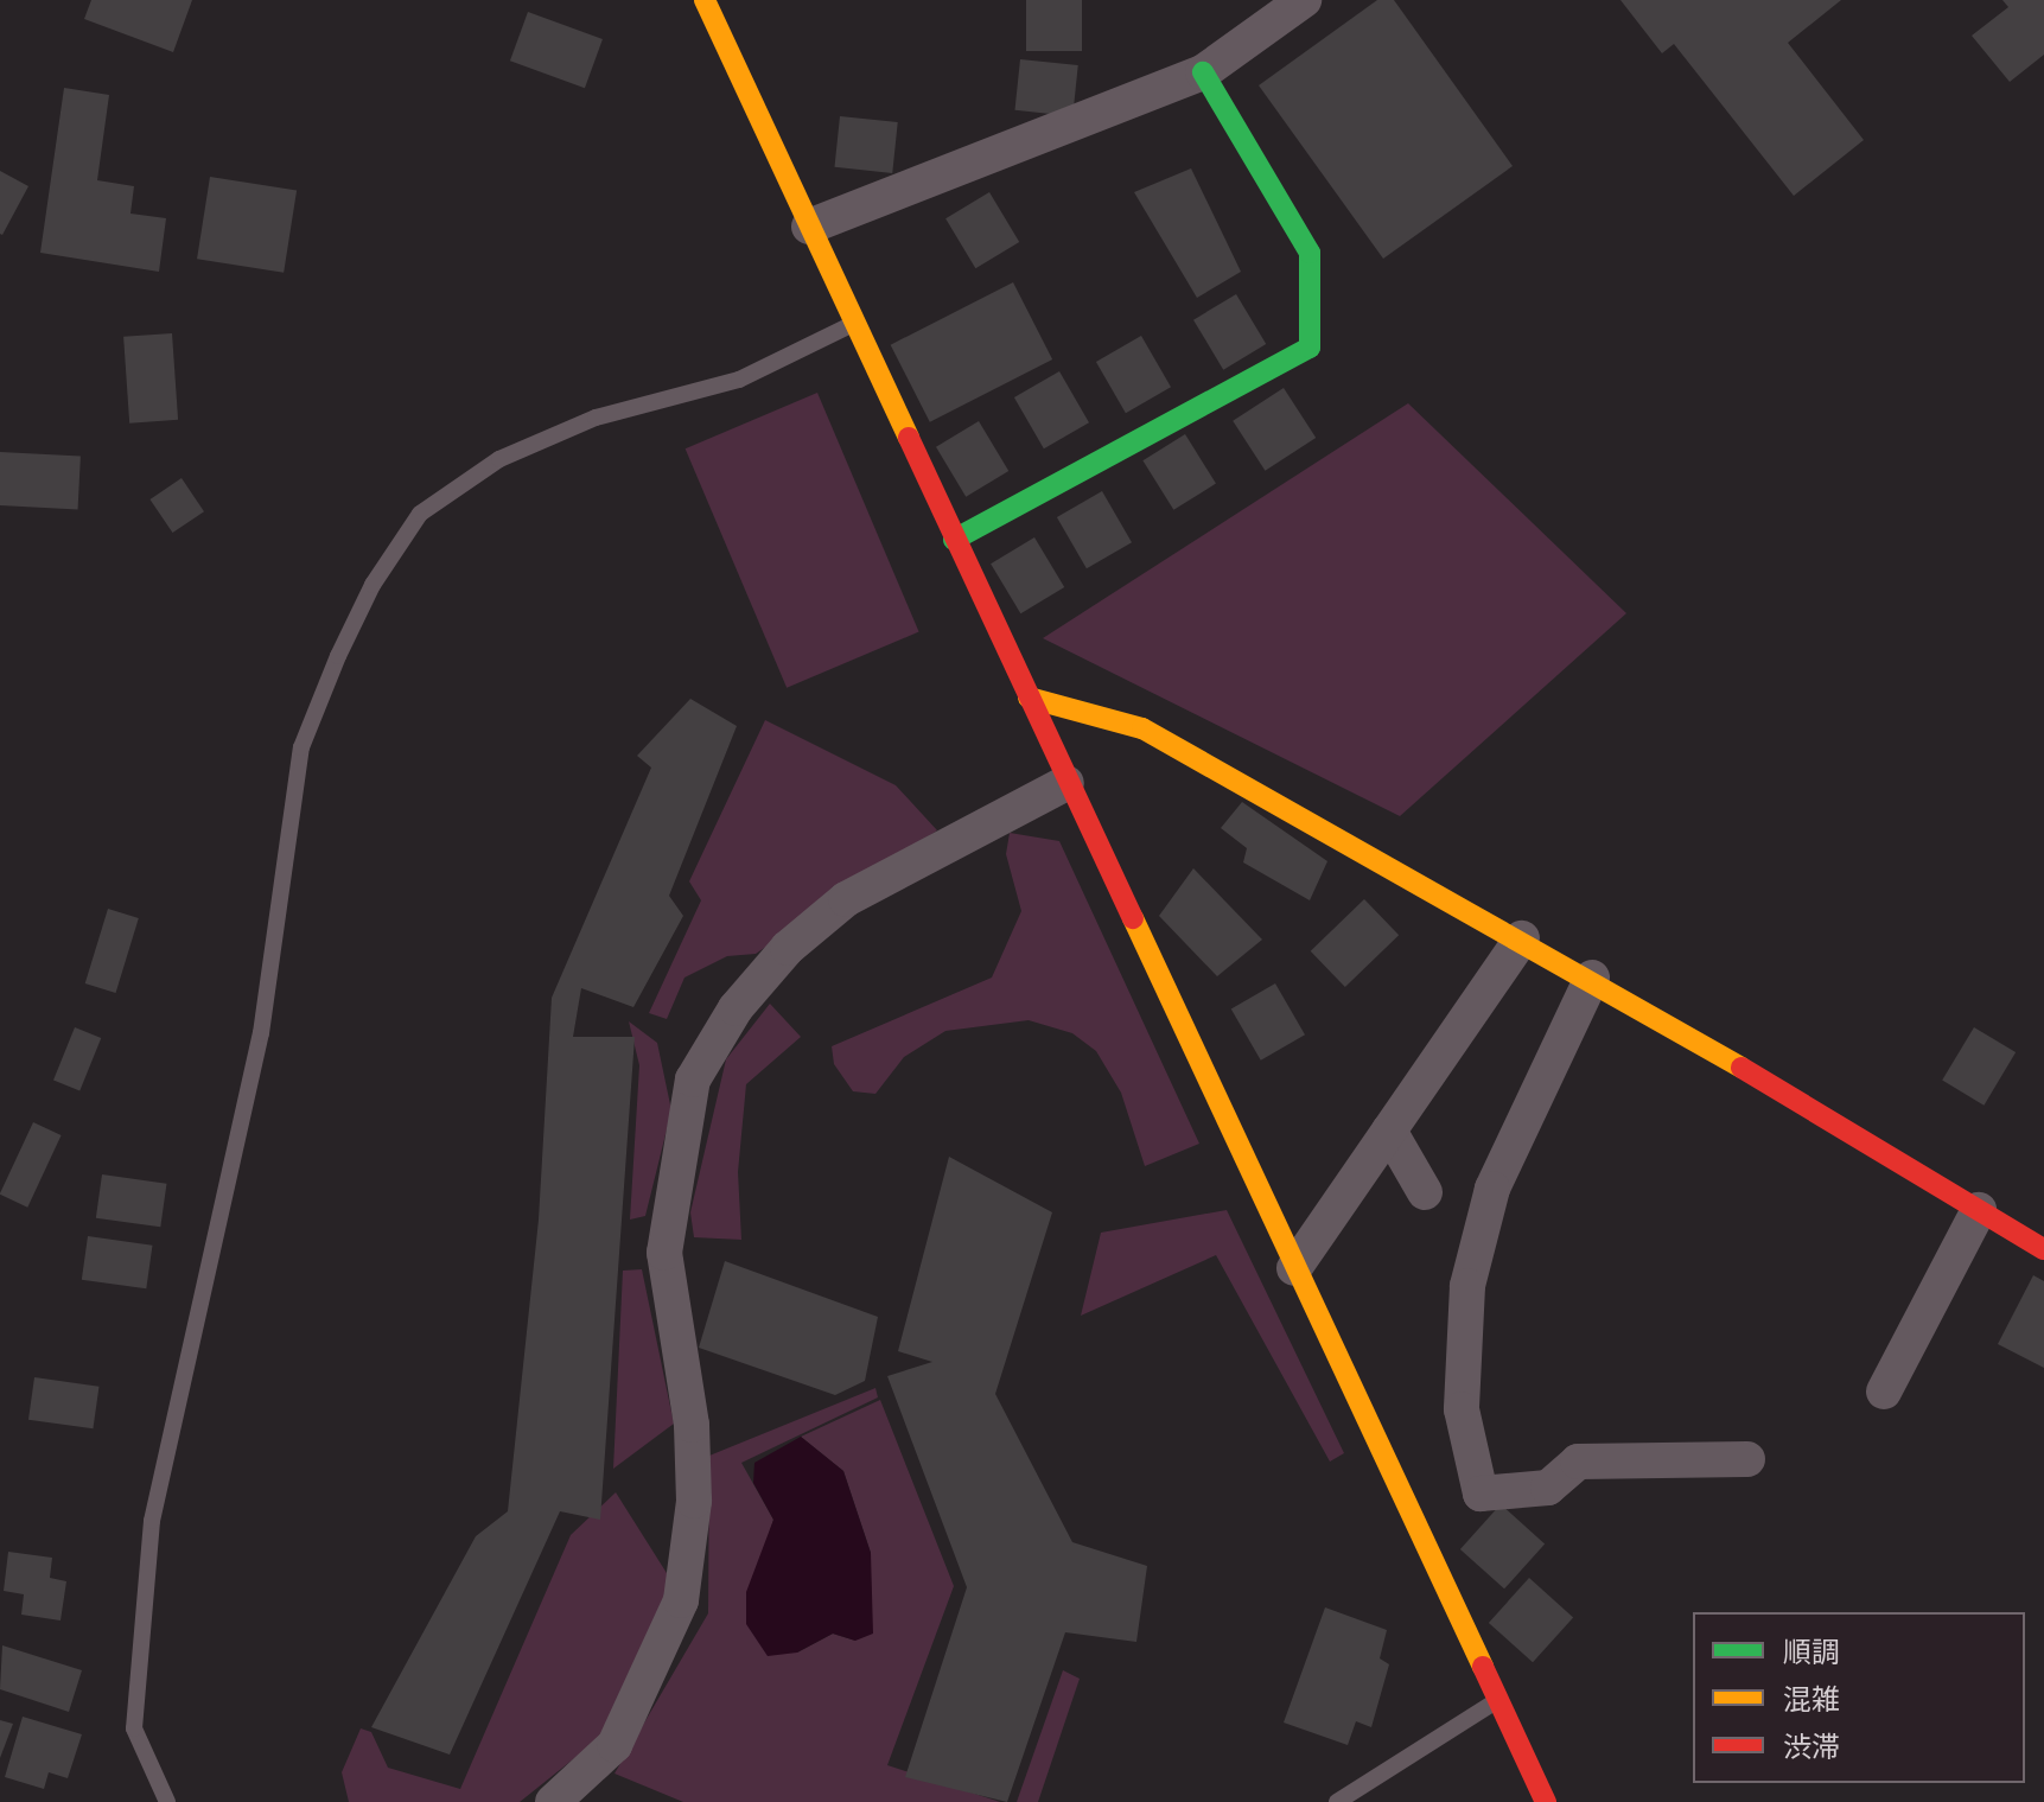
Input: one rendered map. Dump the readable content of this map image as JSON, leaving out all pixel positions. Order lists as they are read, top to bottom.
{
  "legend": ["順調", "混雑", "渋滞"]
}
